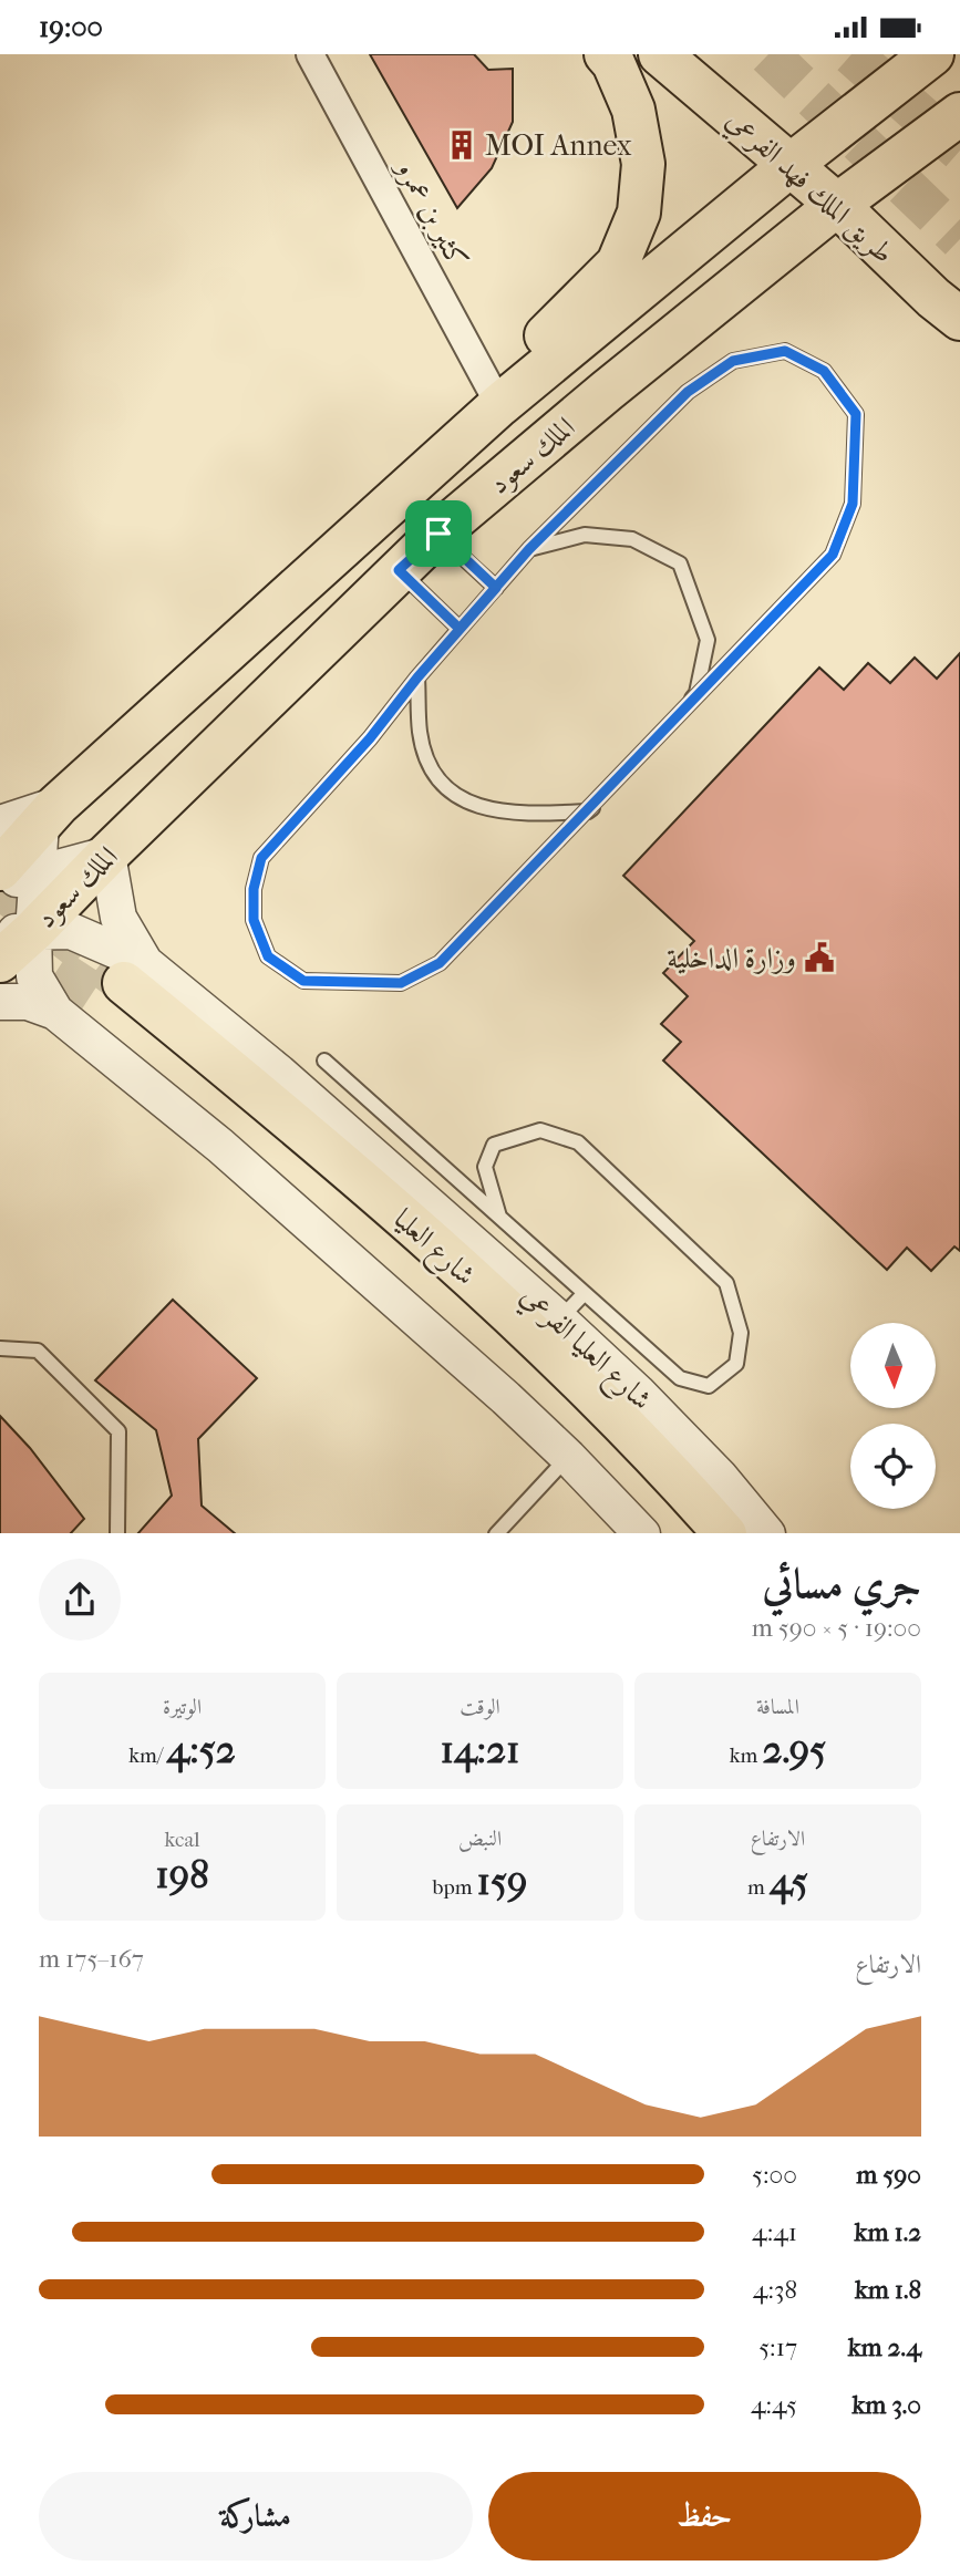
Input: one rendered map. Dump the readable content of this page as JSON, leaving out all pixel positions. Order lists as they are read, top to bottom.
{
  "streets": {
    "main road": ["طريق الملك فهد الفرعي", "الملك سعود", "شارع العليا"],
    "street": ["كثير بن عمرو", "شارع العليا الفرعي"]
  },
  "crossings": [
    ["طريق الملك فهد الفرعي", "الملك سعود"],
    ["كثير بن عمرو", "الملك سعود"],
    ["الملك سعود", "شارع العليا الفرعي"],
    ["شارع العليا", "شارع العليا الفرعي"]
  ],
  "places": {
    "building": ["MOI Annex"],
    "public building": ["وزارة الداخلية"]
  },
  "north": "bottom",
  "page": {
    "status": "19:00",
    "heading": ["جري مسائي", "19:00 · 5 × 590 m"],
    "stats": [
      ["المسافة", "2.95 km"],
      ["الوقت", "14:21"],
      ["الوتيرة", "4:52 /km"],
      ["الارتفاع", "45 m"],
      ["النبض", "159 bpm"],
      ["kcal", "198"]
    ],
    "chart": ["الارتفاع", "167–175 m"],
    "list": [
      {
        "name": "590 m",
        "note": "5:00"
      },
      {
        "name": "1.2 km",
        "note": "4:41"
      },
      {
        "name": "1.8 km",
        "note": "4:38"
      },
      {
        "name": "2.4 km",
        "note": "5:17"
      },
      {
        "name": "3.0 km",
        "note": "4:45"
      }
    ],
    "buttons": ["حفظ", "مشاركة"]
  }
}
